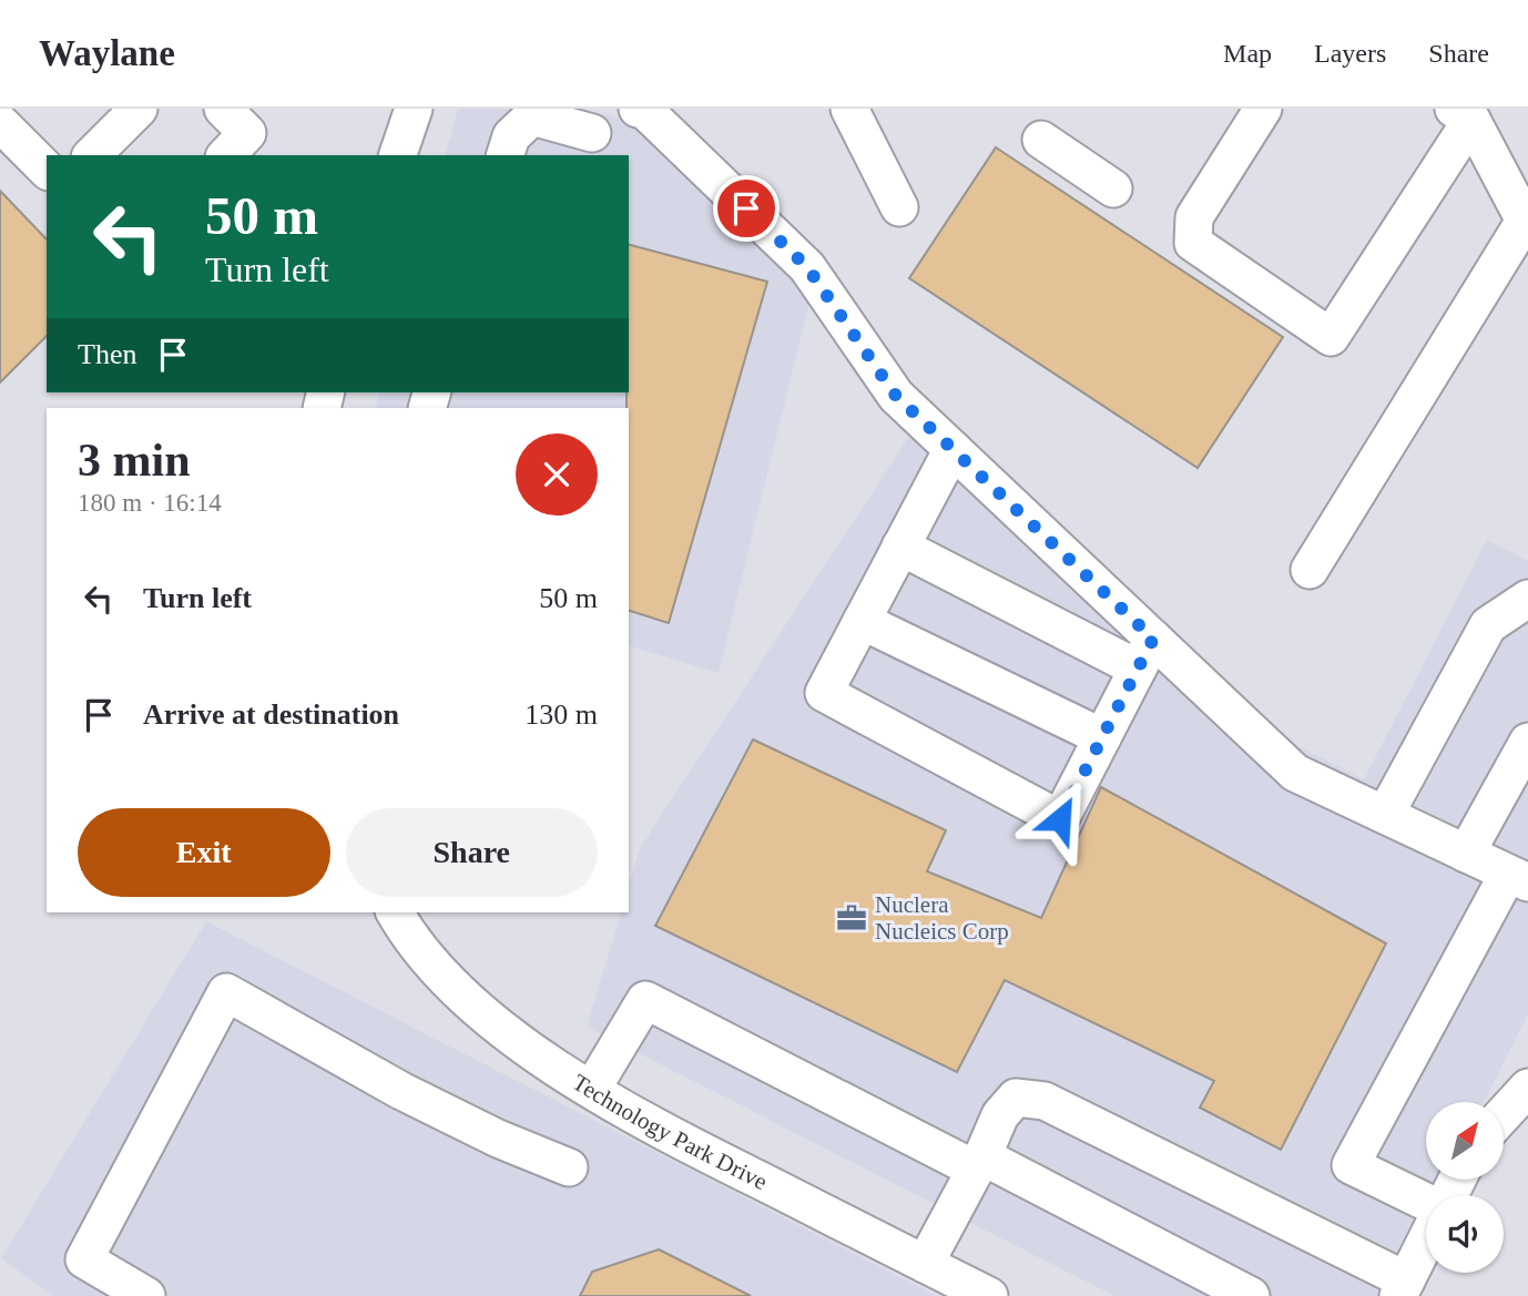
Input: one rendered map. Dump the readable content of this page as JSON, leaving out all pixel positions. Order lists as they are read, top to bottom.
{
  "streets": {
    "street": ["Technology Park Drive"]
  },
  "places": {
    "office": ["Nuclera Nucleics Corp"]
  },
  "north": "top right",
  "page": {
    "header": "Waylane",
    "nav": ["Map", "Layers", "Share"],
    "turn": ["50 m", "Turn left"],
    "then": "Then",
    "heading": ["3 min", "180 m · 16:14"],
    "list": [
      {
        "name": "Turn left",
        "value": "50 m"
      },
      {
        "name": "Arrive at destination",
        "value": "130 m"
      }
    ],
    "buttons": ["Exit", "Share"]
  }
}
